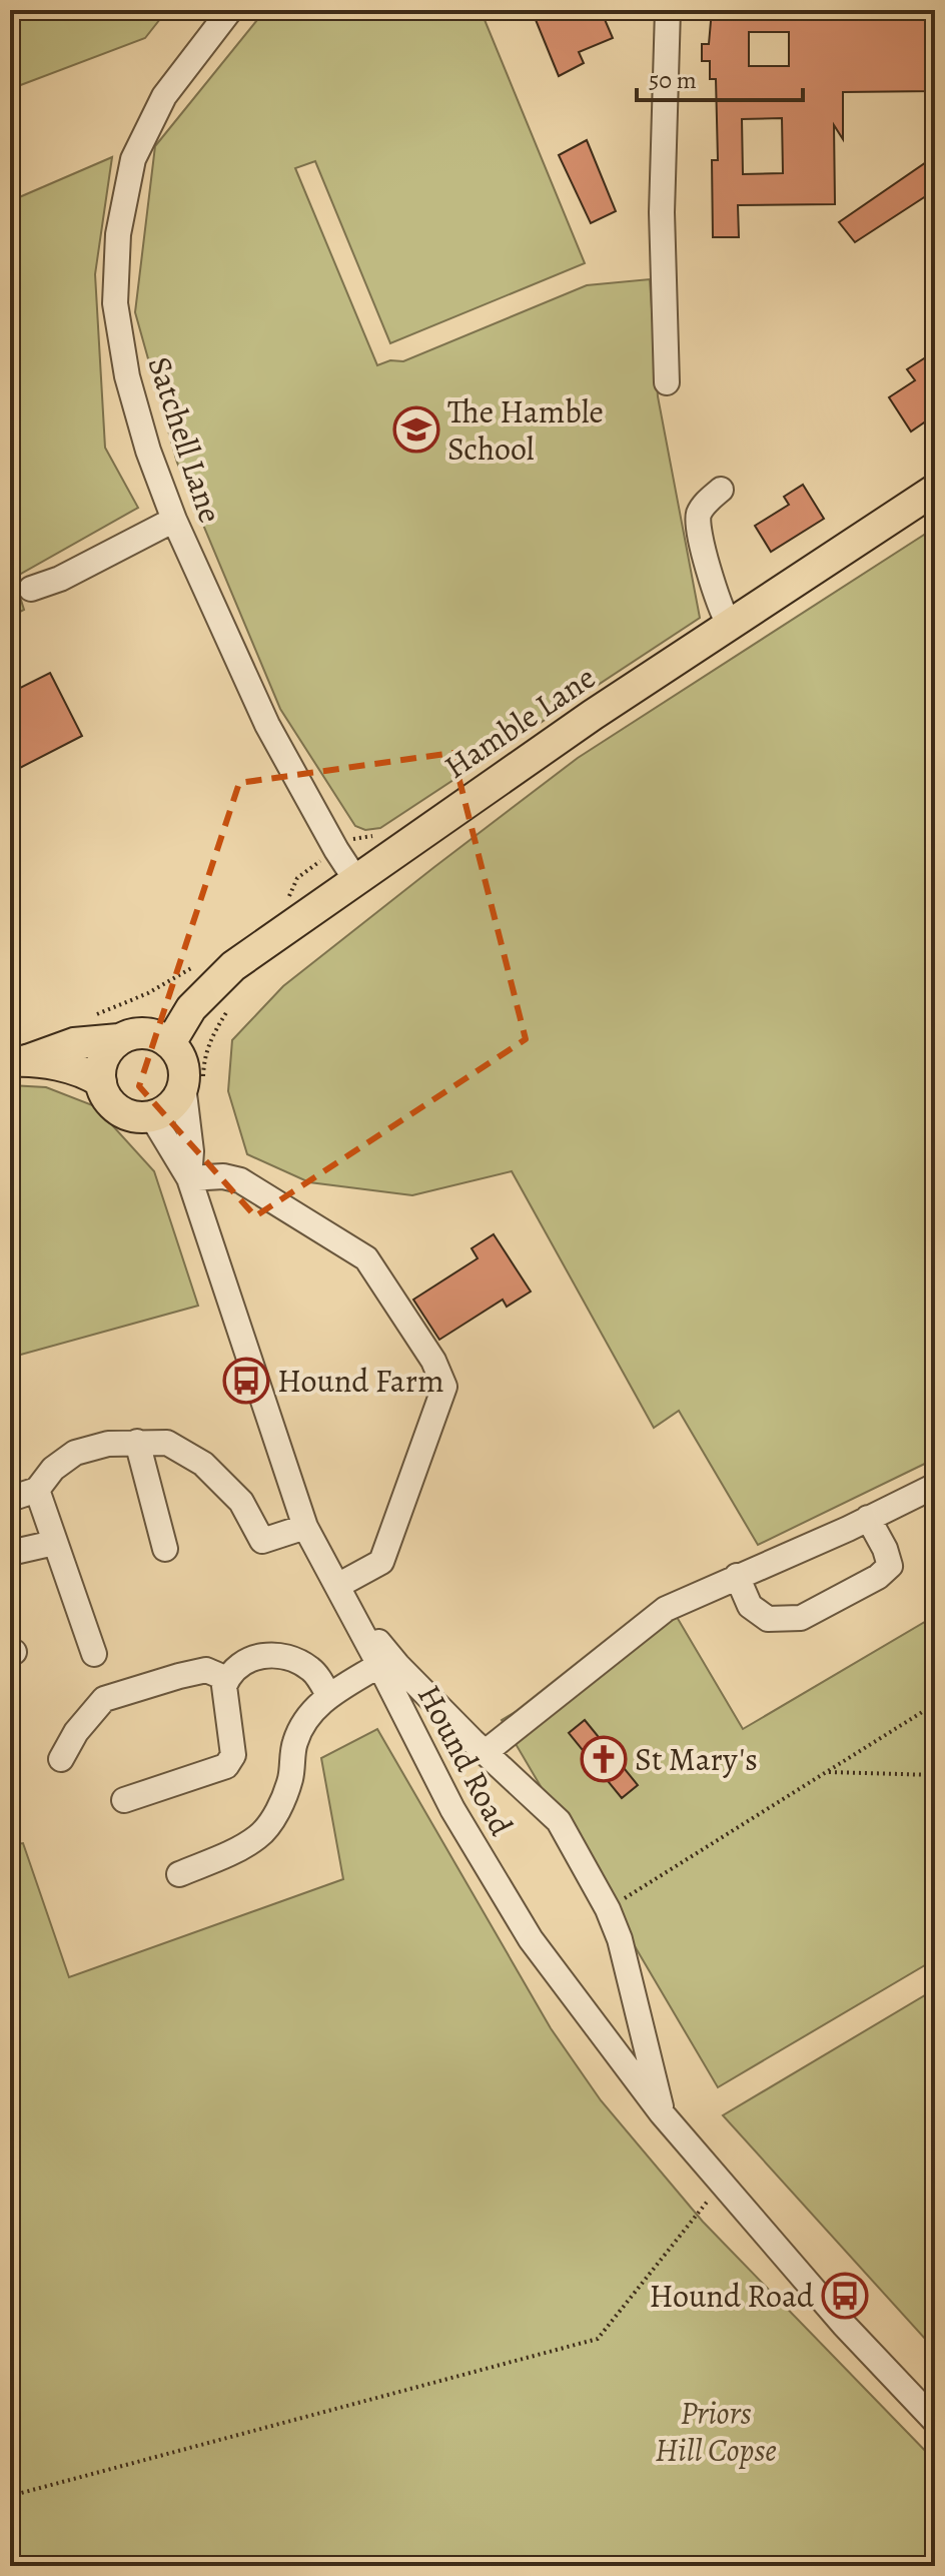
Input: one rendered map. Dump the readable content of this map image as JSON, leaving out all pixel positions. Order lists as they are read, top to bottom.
{
  "streets": {
    "main road": ["Hamble Lane"],
    "street": ["Satchell Lane", "Hound Road"]
  },
  "crossings": [
    ["Satchell Lane", "Hamble Lane"],
    ["Hamble Lane", "Hound Road"]
  ],
  "parks": ["Priors Hill Copse"],
  "places": {
    "school or university": ["The Hamble School"],
    "bus stop": ["Hound Farm", "Hound Road"],
    "church": ["St Mary's"]
  },
  "scale_bar": "50 m"
}
